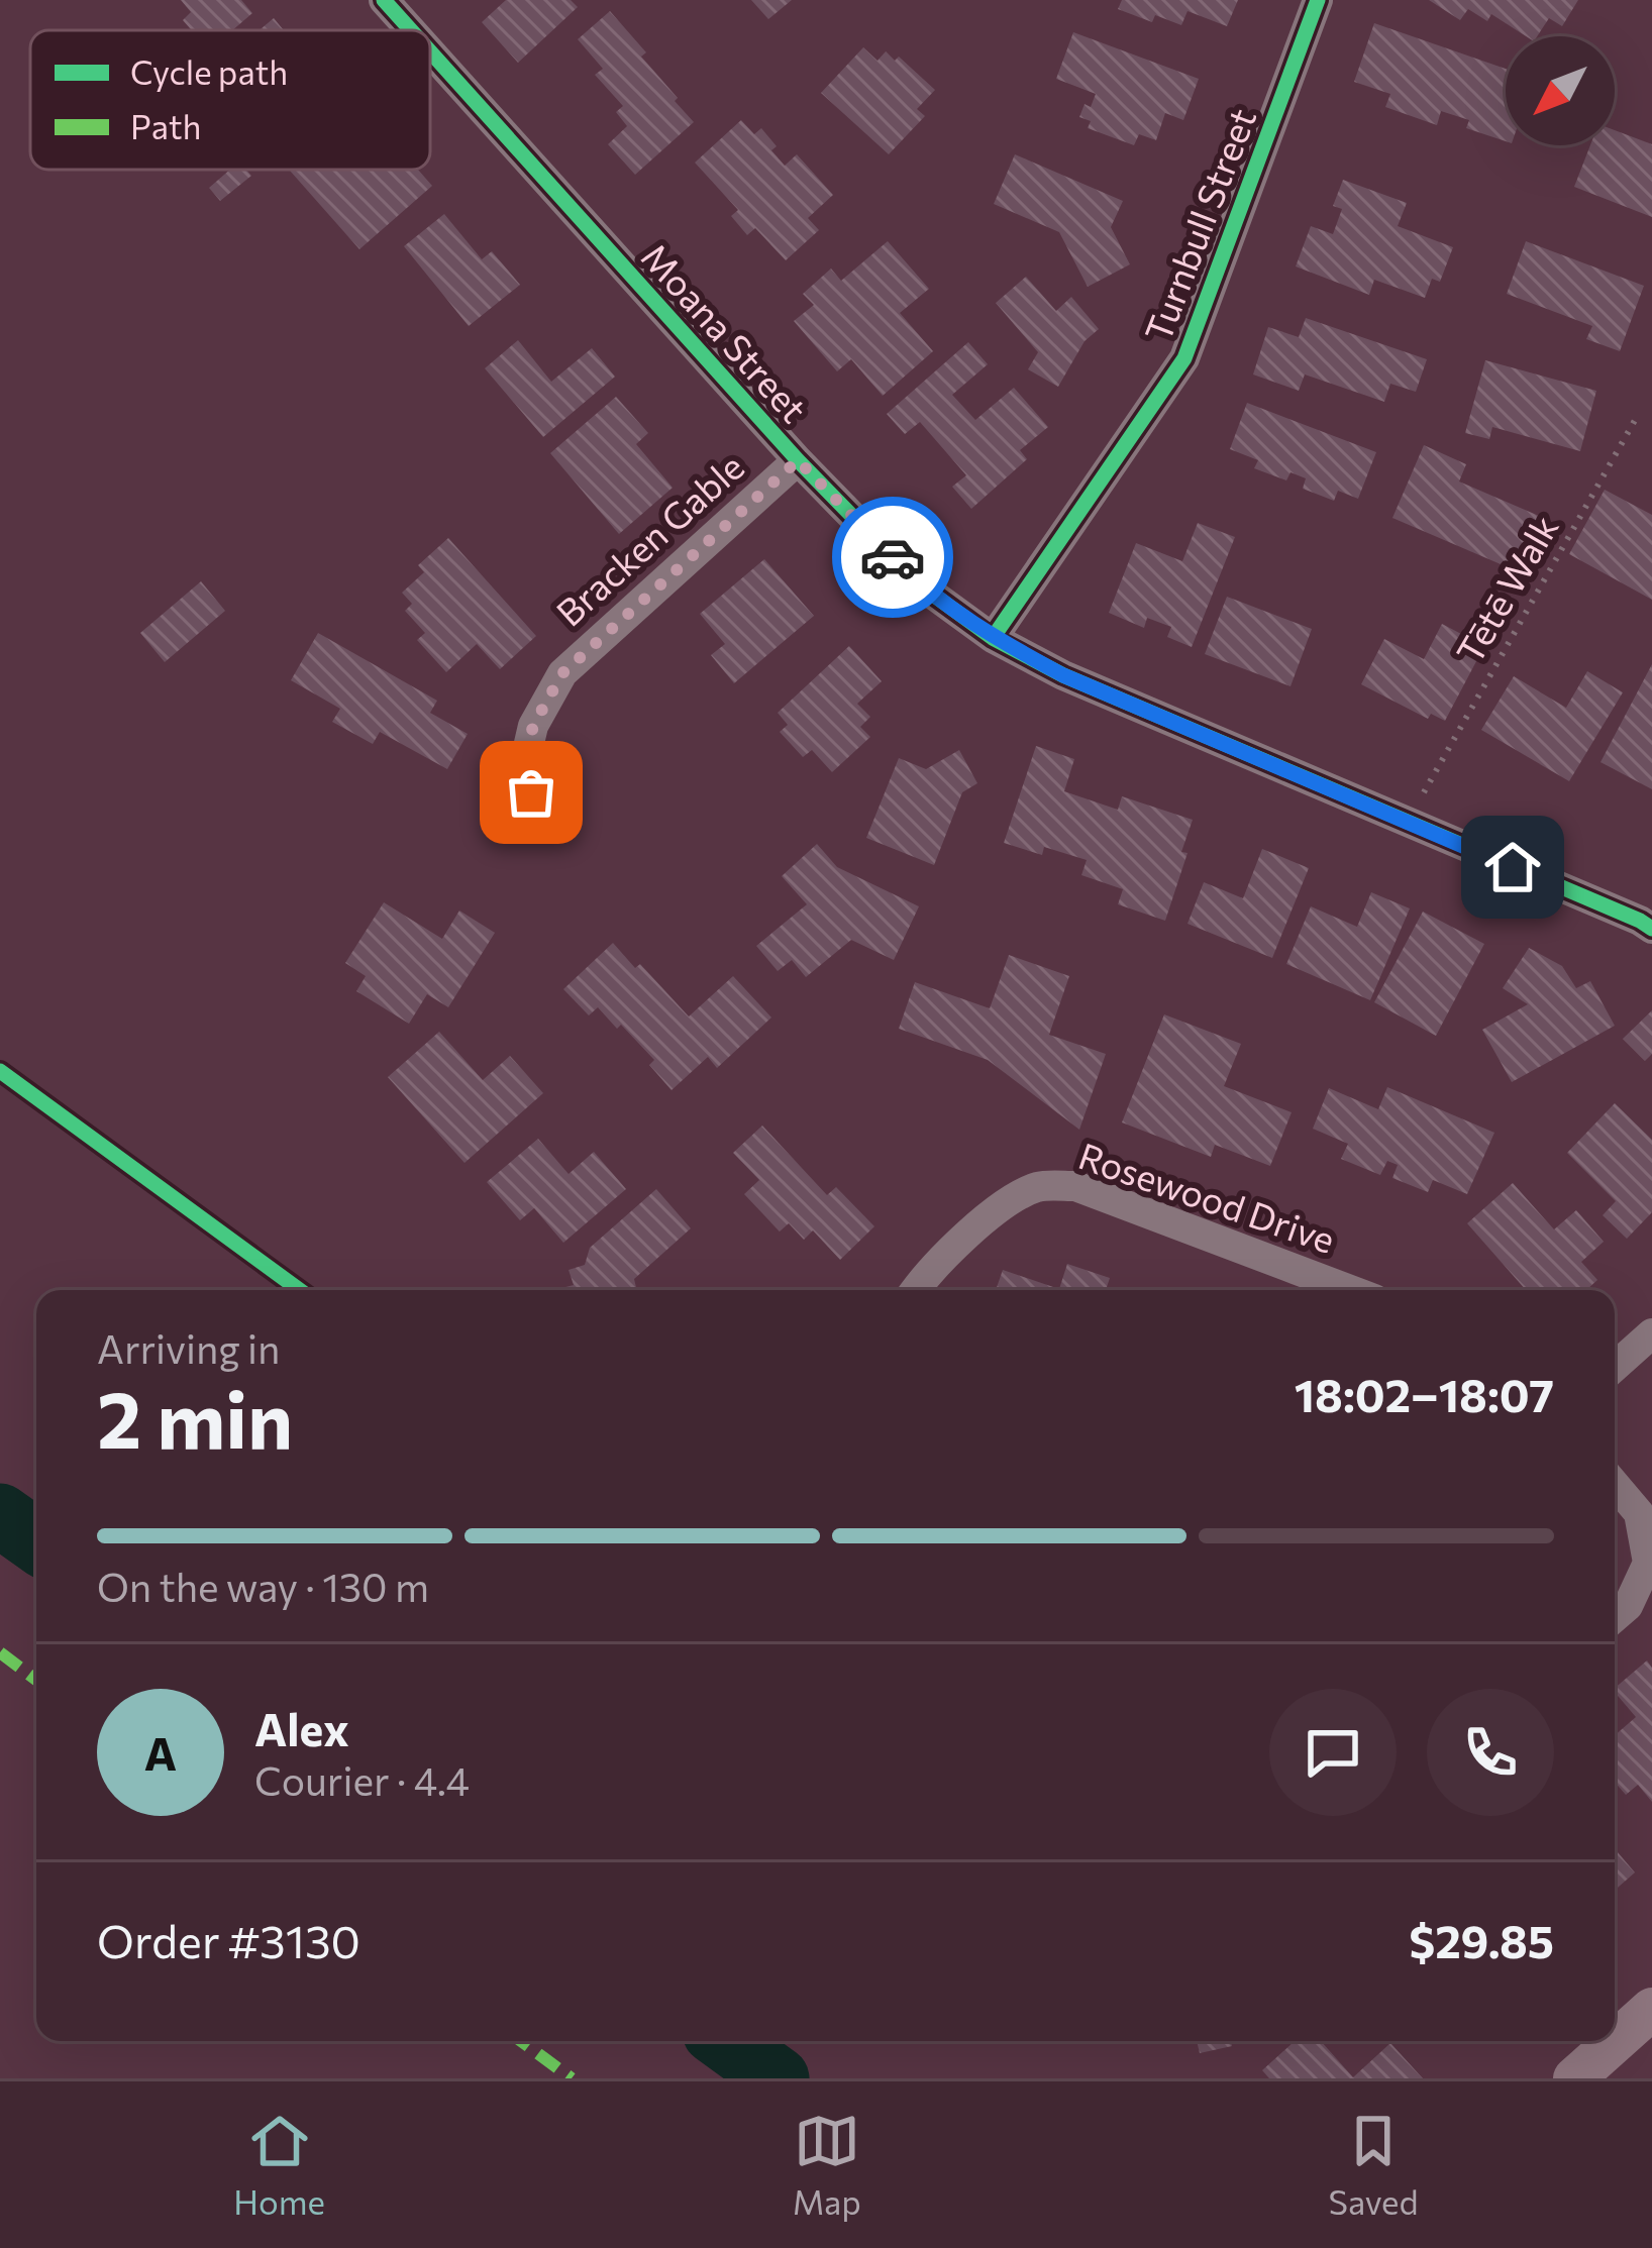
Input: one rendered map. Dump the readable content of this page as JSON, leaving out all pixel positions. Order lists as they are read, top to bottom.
{
  "streets": {
    "street": [
      "Turnbull Street",
      "Moana Street",
      "Bracken Gable",
      "Rosewood Drive"
    ],
    "path": ["Tētē Walk"]
  },
  "crossings": [
    ["Turnbull Street", "Moana Street"],
    ["Moana Street", "Bracken Gable"]
  ],
  "legend": ["Cycle path", "Path"],
  "north": "bottom left",
  "page": {
    "heading": ["2 min", "Arriving in", "18:02–18:07"],
    "panel": [
      "Alex",
      "Courier · 4.4",
      "Order #3130",
      "$29.85"
    ],
    "bar": "On the way · 130 m",
    "round": "A",
    "tabs": ["Home", "Map", "Saved"]
  }
}
